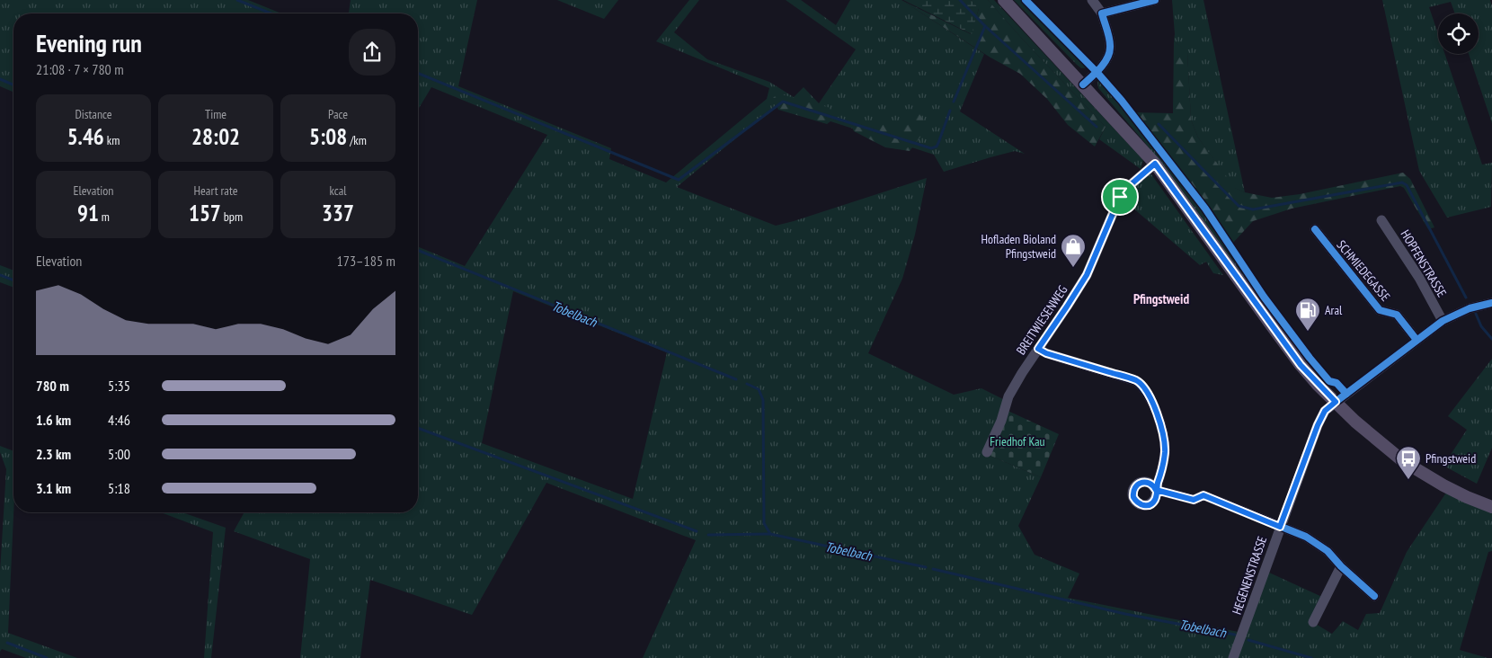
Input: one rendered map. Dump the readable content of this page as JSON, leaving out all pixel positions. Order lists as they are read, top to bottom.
{
  "streets": {
    "street": [
      "HOPFENSTRASSE",
      "SCHMIEDEGASSE",
      "BREITWIESENWEG",
      "HEGENENSTRASSE"
    ]
  },
  "crossings": [
    ["BREITWIESENWEG", "HEGENENSTRASSE"]
  ],
  "districts": ["Pfingstweid"],
  "water": ["Tobelbach"],
  "parks": ["Friedhof Kau"],
  "places": {
    "shop": ["Hofladen Bioland Pfingstweid"],
    "fuel station": ["Aral"],
    "bus stop": ["Pfingstweid"]
  },
  "page": {
    "heading": ["Evening run", "21:08 · 7 × 780 m"],
    "stats": [
      ["Distance", "5.46 km"],
      ["Time", "28:02"],
      ["Pace", "5:08 /km"],
      ["Elevation", "91 m"],
      ["Heart rate", "157 bpm"],
      ["kcal", "337"]
    ],
    "chart": ["Elevation", "173–185 m"],
    "list": [
      {
        "name": "780 m",
        "note": "5:35"
      },
      {
        "name": "1.6 km",
        "note": "4:46"
      },
      {
        "name": "2.3 km",
        "note": "5:00"
      },
      {
        "name": "3.1 km",
        "note": "5:18"
      }
    ]
  }
}
